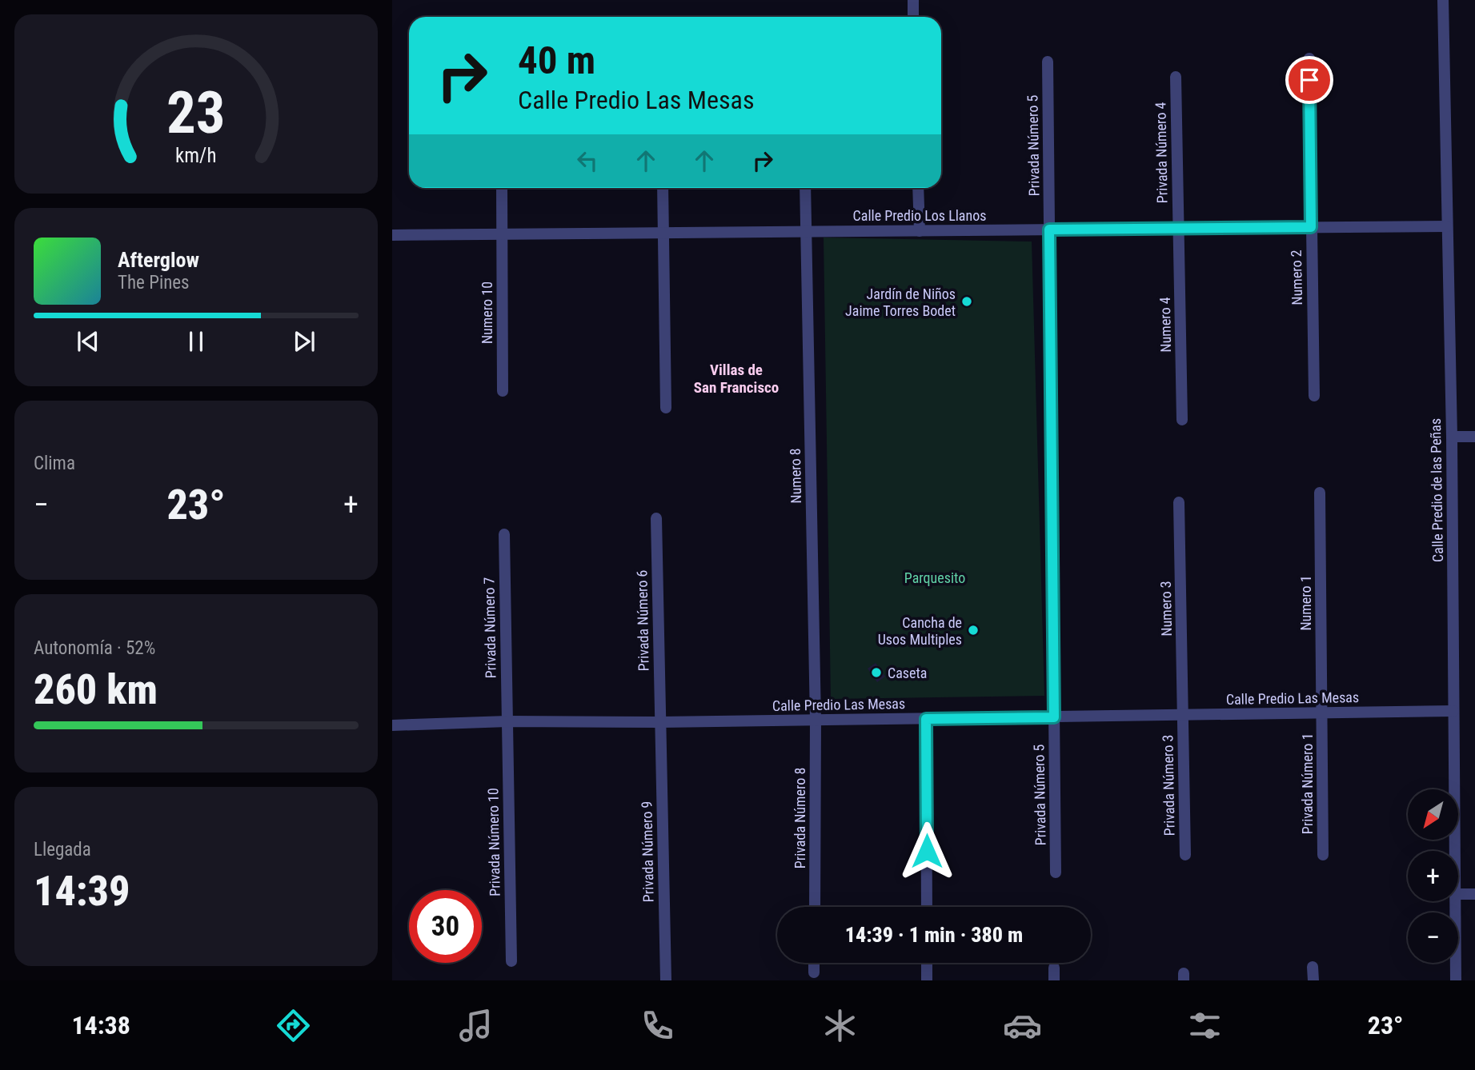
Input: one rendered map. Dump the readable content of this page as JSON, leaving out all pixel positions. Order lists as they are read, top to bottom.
{
  "streets": {
    "street": [
      "Privada Número 5",
      "Privada Número 4",
      "Calle Predio Los Llanos",
      "Numero 2",
      "Numero 10",
      "Numero 4",
      "Numero 8",
      "Calle Predio de las Peñas",
      "Numero 1",
      "Numero 3",
      "Privada Número 6",
      "Privada Número 7",
      "Calle Predio Las Mesas",
      "Privada Número 1",
      "Privada Número 3",
      "Privada Número 8",
      "Privada Número 10",
      "Privada Número 9"
    ]
  },
  "crossings": [
    ["Privada Número 5", "Calle Predio Los Llanos"],
    ["Privada Número 5", "Calle Predio Las Mesas"],
    ["Privada Número 4", "Calle Predio Los Llanos"],
    ["Privada Número 4", "Numero 4"],
    ["Calle Predio Los Llanos", "Numero 2"],
    ["Calle Predio Los Llanos", "Numero 10"],
    ["Calle Predio Los Llanos", "Numero 4"],
    ["Calle Predio Los Llanos", "Numero 8"],
    ["Calle Predio Los Llanos", "Calle Predio de las Peñas"],
    ["Numero 8", "Calle Predio Las Mesas"],
    ["Numero 8", "Privada Número 8"],
    ["Calle Predio de las Peñas", "Calle Predio Las Mesas"],
    ["Numero 1", "Calle Predio Las Mesas"],
    ["Numero 1", "Privada Número 1"],
    ["Numero 3", "Calle Predio Las Mesas"],
    ["Numero 3", "Privada Número 3"],
    ["Privada Número 6", "Calle Predio Las Mesas"],
    ["Privada Número 6", "Privada Número 9"],
    ["Privada Número 7", "Calle Predio Las Mesas"],
    ["Privada Número 7", "Privada Número 10"],
    ["Calle Predio Las Mesas", "Privada Número 1"],
    ["Calle Predio Las Mesas", "Privada Número 3"],
    ["Calle Predio Las Mesas", "Privada Número 8"],
    ["Calle Predio Las Mesas", "Privada Número 10"],
    ["Calle Predio Las Mesas", "Privada Número 9"]
  ],
  "districts": ["Villas de San Francisco"],
  "parks": ["Parquesito"],
  "places": ["Jardín de Niños Jaime Torres Bodet", "Cancha de Usos Multiples", "Caseta"],
  "north": "bottom left",
  "page": {
    "turn": ["40 m", "Calle Predio Las Mesas"],
    "song": ["Afterglow", "The Pines"],
    "tile": [
      "Clima",
      ["Autonomía · 52%", "260 km"],
      ["Llegada", "14:39"]
    ],
    "heat": ["−", "23°", "+"],
    "map_buttons": ["+", "−"],
    "limit": "30",
    "trip": "14:39 · 1 min · 380 m",
    "tabs": ["14:38", "23°"],
    "gauge": ["23", "km/h"]
  }
}
